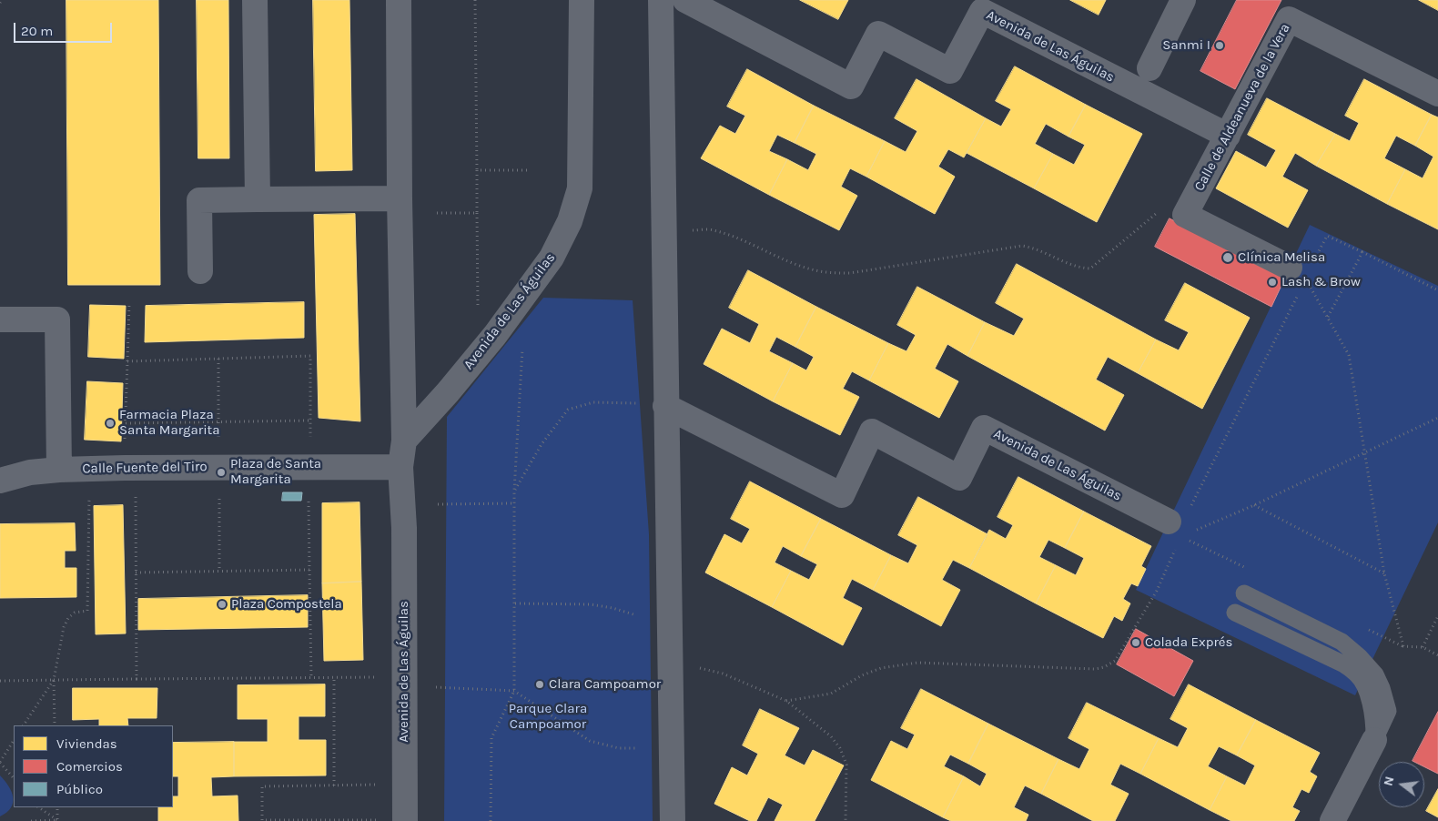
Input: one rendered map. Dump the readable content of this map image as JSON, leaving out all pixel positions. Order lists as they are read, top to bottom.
{
  "streets": {
    "street": ["Avenida de Las Águilas", "Calle de Aldeanueva de la Vera", "Calle Fuente del Tiro"]
  },
  "crossings": [
    ["Avenida de Las Águilas", "Calle de Aldeanueva de la Vera"],
    ["Avenida de Las Águilas", "Calle Fuente del Tiro"]
  ],
  "parks": ["Parque Clara Campoamor"],
  "places": [
    "Sanmi I",
    "Clínica Melisa",
    "Lash & Brow",
    "Farmacia Plaza Santa Margarita",
    "Plaza de Santa Margarita",
    "Plaza Compostela",
    "Colada Exprés",
    "Clara Campoamor"
  ],
  "legend": ["Viviendas", "Comercios", "Público"],
  "scale_bar": "20 m",
  "north": "left"
}
